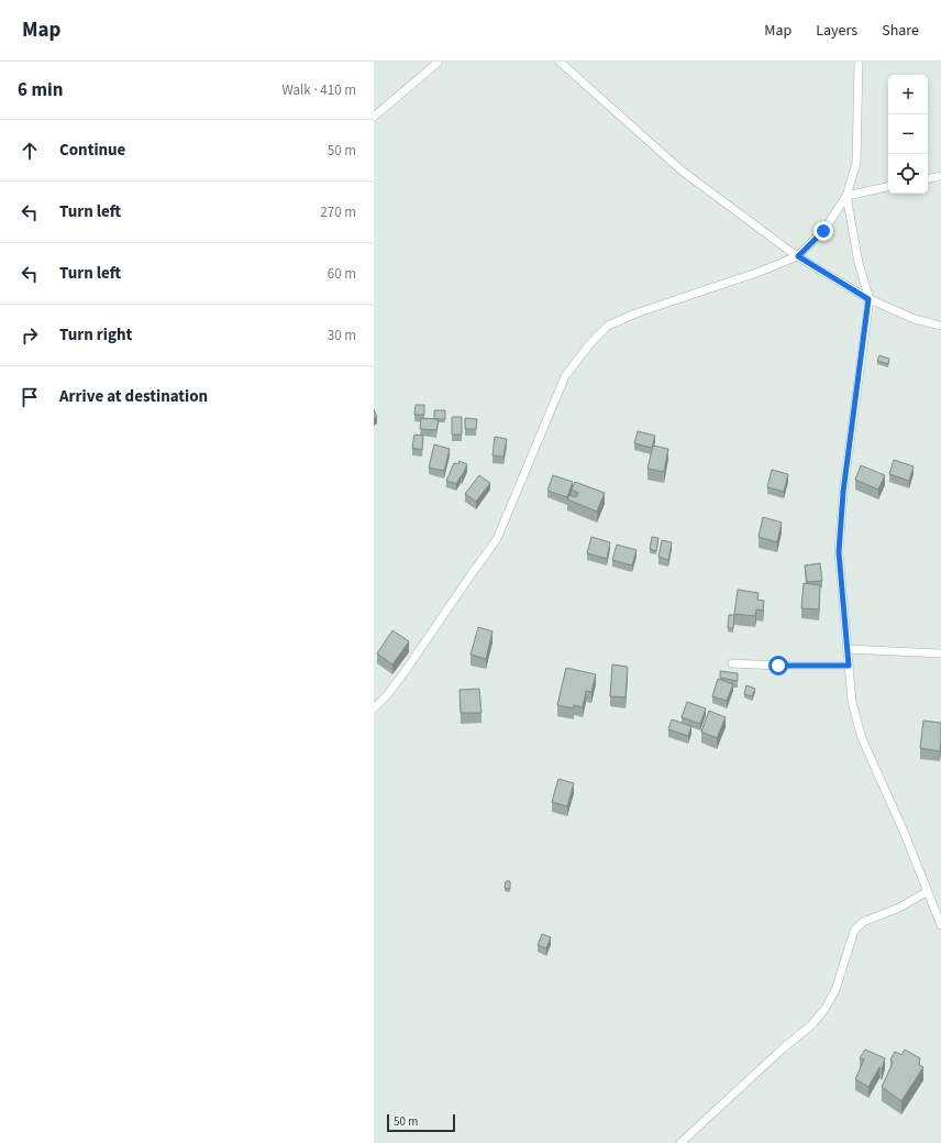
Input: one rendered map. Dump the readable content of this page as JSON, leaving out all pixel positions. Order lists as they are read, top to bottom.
{
  "scale_bar": "50 m",
  "page": {
    "header": "Map",
    "nav": ["Map", "Layers", "Share"],
    "heading": ["6 min", "Walk · 410 m"],
    "map_buttons": ["+", "−"],
    "list": [
      ["Continue", "50 m"],
      ["Turn left", "270 m"],
      ["Turn left", "60 m"],
      ["Turn right", "30 m"],
      "Arrive at destination"
    ],
    "scale": "50 m"
  }
}
